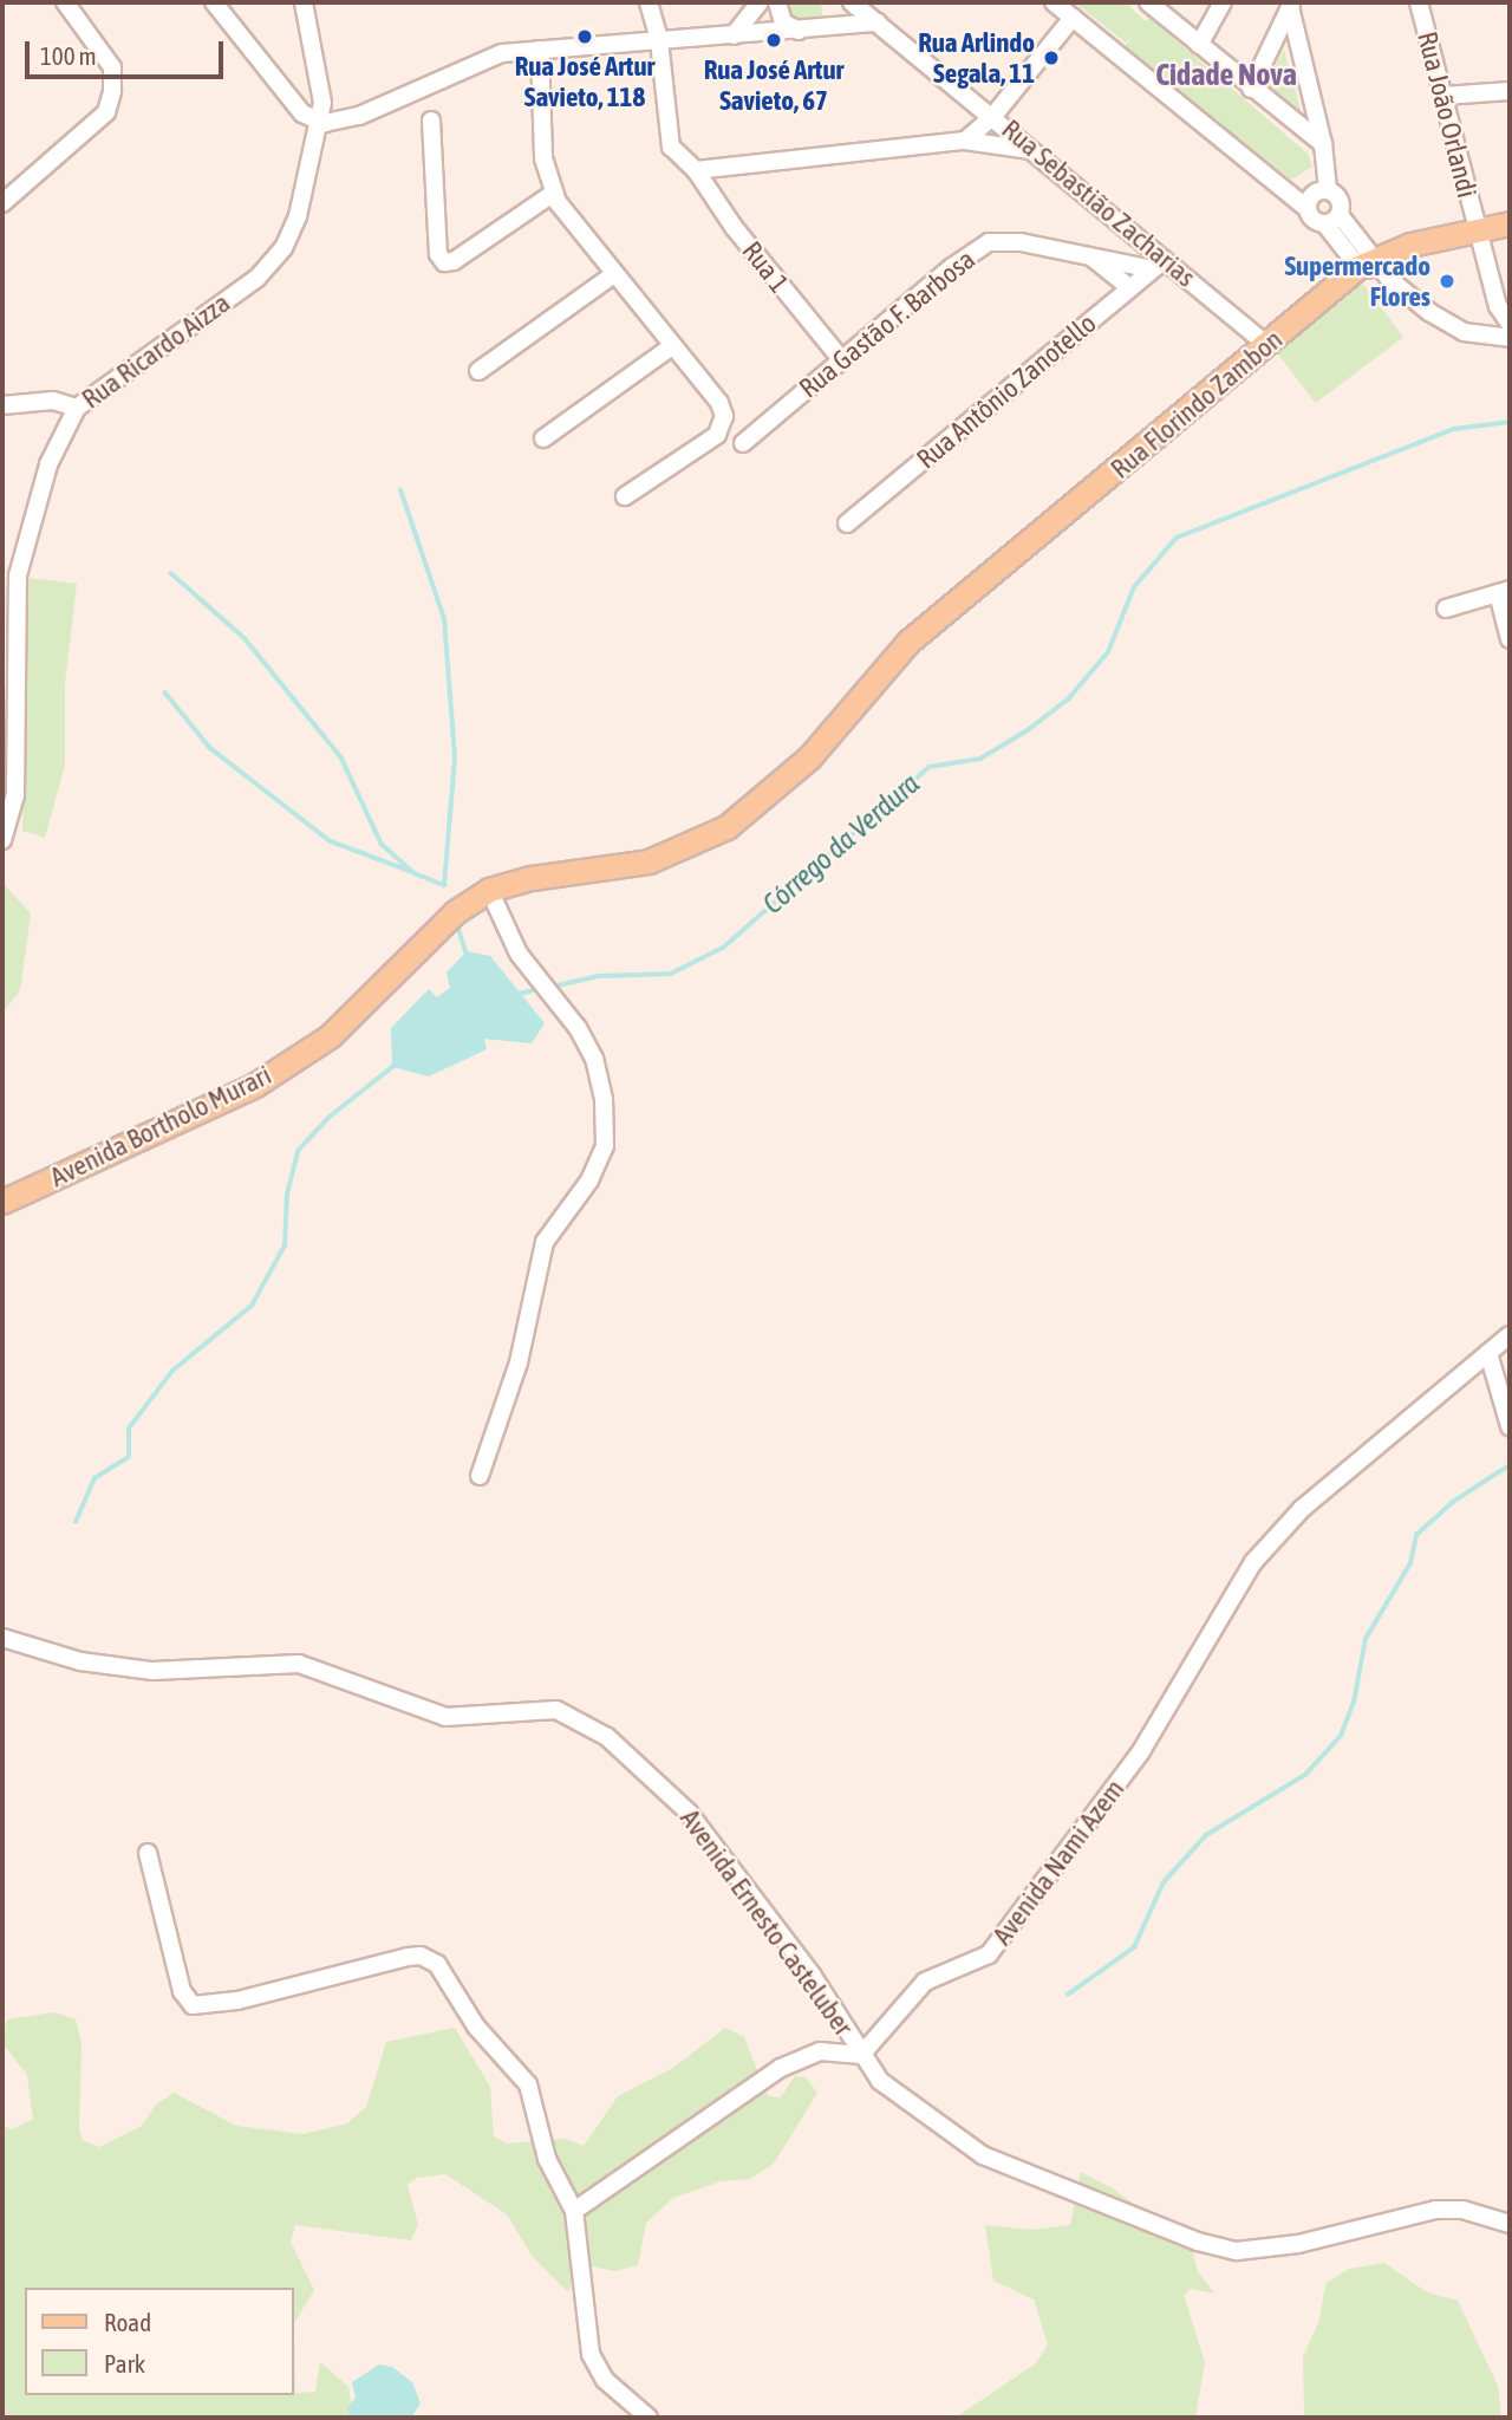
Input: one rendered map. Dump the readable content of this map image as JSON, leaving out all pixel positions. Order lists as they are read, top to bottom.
{
  "streets": {
    "main road": ["Rua Florindo Zambon", "Avenida Bortholo Murari"],
    "street": [
      "Rua João Orlandi",
      "Rua Sebastião Zacharias",
      "Rua 1",
      "Rua Gastão F. Barbosa",
      "Rua Ricardo Aizza",
      "Rua Antônio Zanotello",
      "Avenida Nami Azem",
      "Avenida Ernesto Casteluber"
    ]
  },
  "crossings": [
    ["Rua João Orlandi", "Rua Florindo Zambon"],
    ["Rua Sebastião Zacharias", "Rua Gastão F. Barbosa"],
    ["Rua Sebastião Zacharias", "Rua Antônio Zanotello"],
    ["Rua Sebastião Zacharias", "Rua Florindo Zambon"],
    ["Rua 1", "Rua Gastão F. Barbosa"],
    ["Rua Gastão F. Barbosa", "Rua Antônio Zanotello"],
    ["Rua Florindo Zambon", "Avenida Bortholo Murari"],
    ["Avenida Nami Azem", "Avenida Ernesto Casteluber"]
  ],
  "districts": ["Cidade Nova"],
  "water": ["Córrego da Verdura"],
  "places": [
    "Rua José Artur Savieto, 118",
    "Rua José Artur Savieto, 67",
    "Rua Arlindo Segala, 11",
    "Supermercado Flores"
  ],
  "legend": ["Road", "Park"],
  "scale_bar": "100 m"
}
